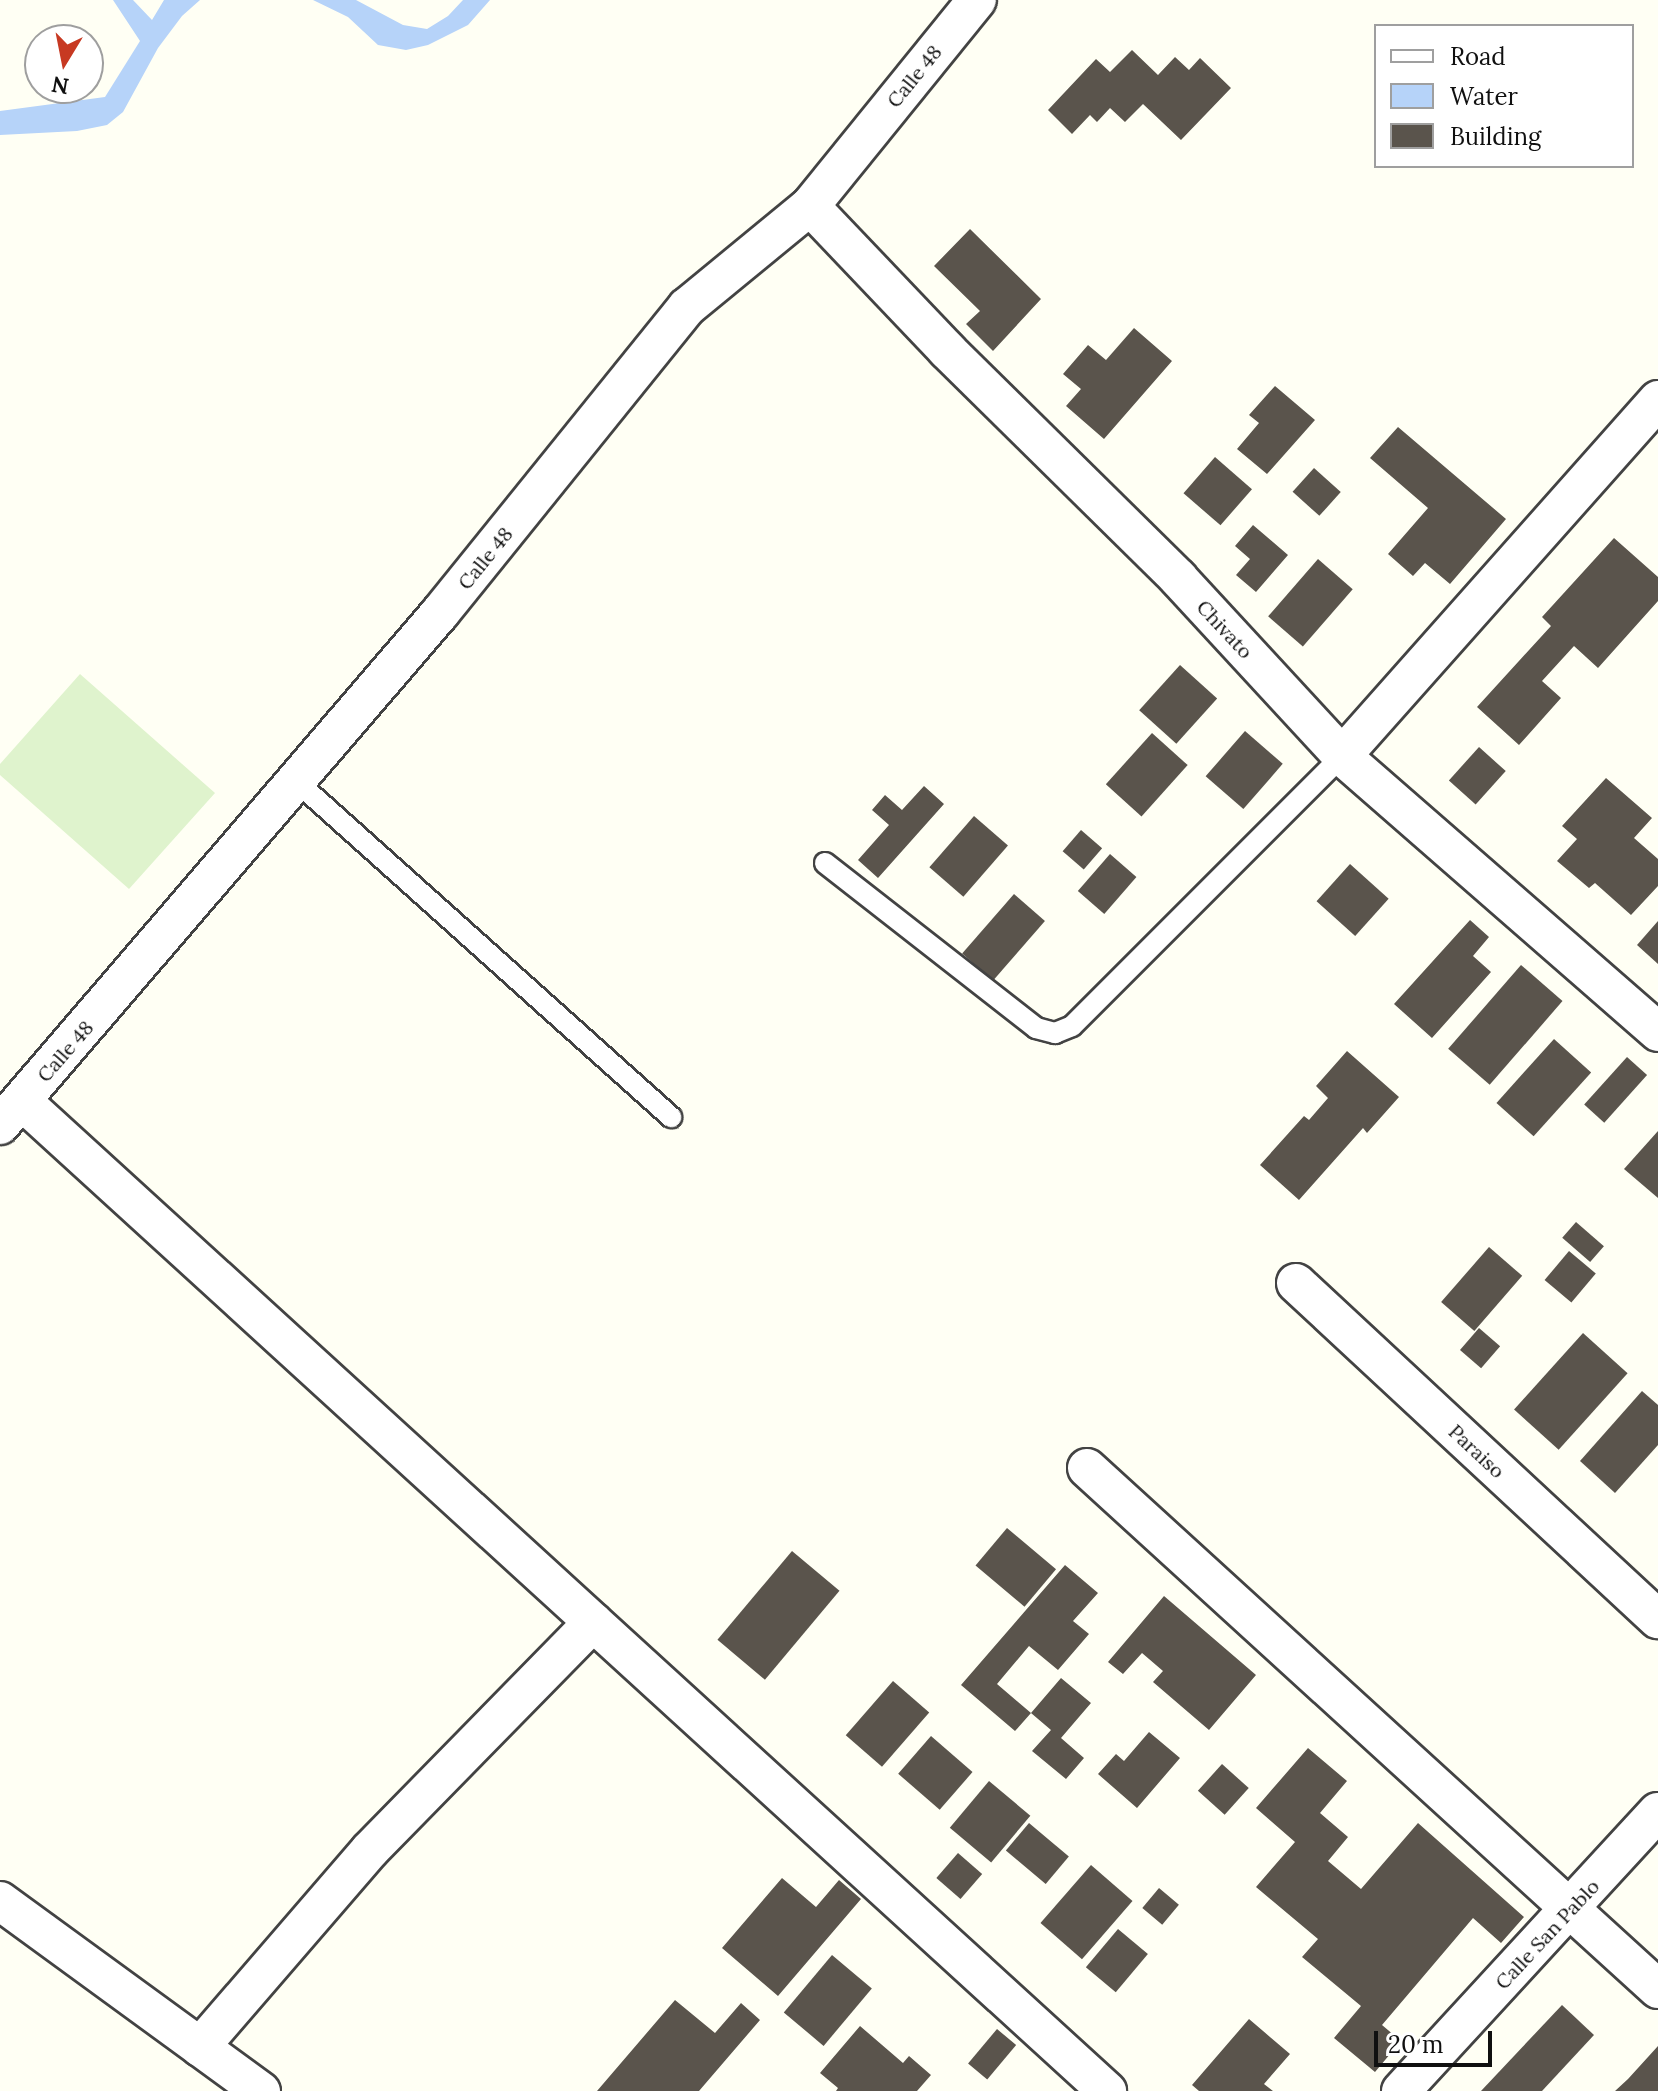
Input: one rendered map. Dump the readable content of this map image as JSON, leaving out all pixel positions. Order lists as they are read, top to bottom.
{
  "streets": {
    "street": [
      "Calle 48",
      "Chivato",
      "Paraiso",
      "Calle San Pablo"
    ]
  },
  "crossings": [
    ["Calle 48", "Chivato"]
  ],
  "legend": ["Road", "Water", "Building"],
  "scale_bar": "20 m",
  "north": "bottom"
}
